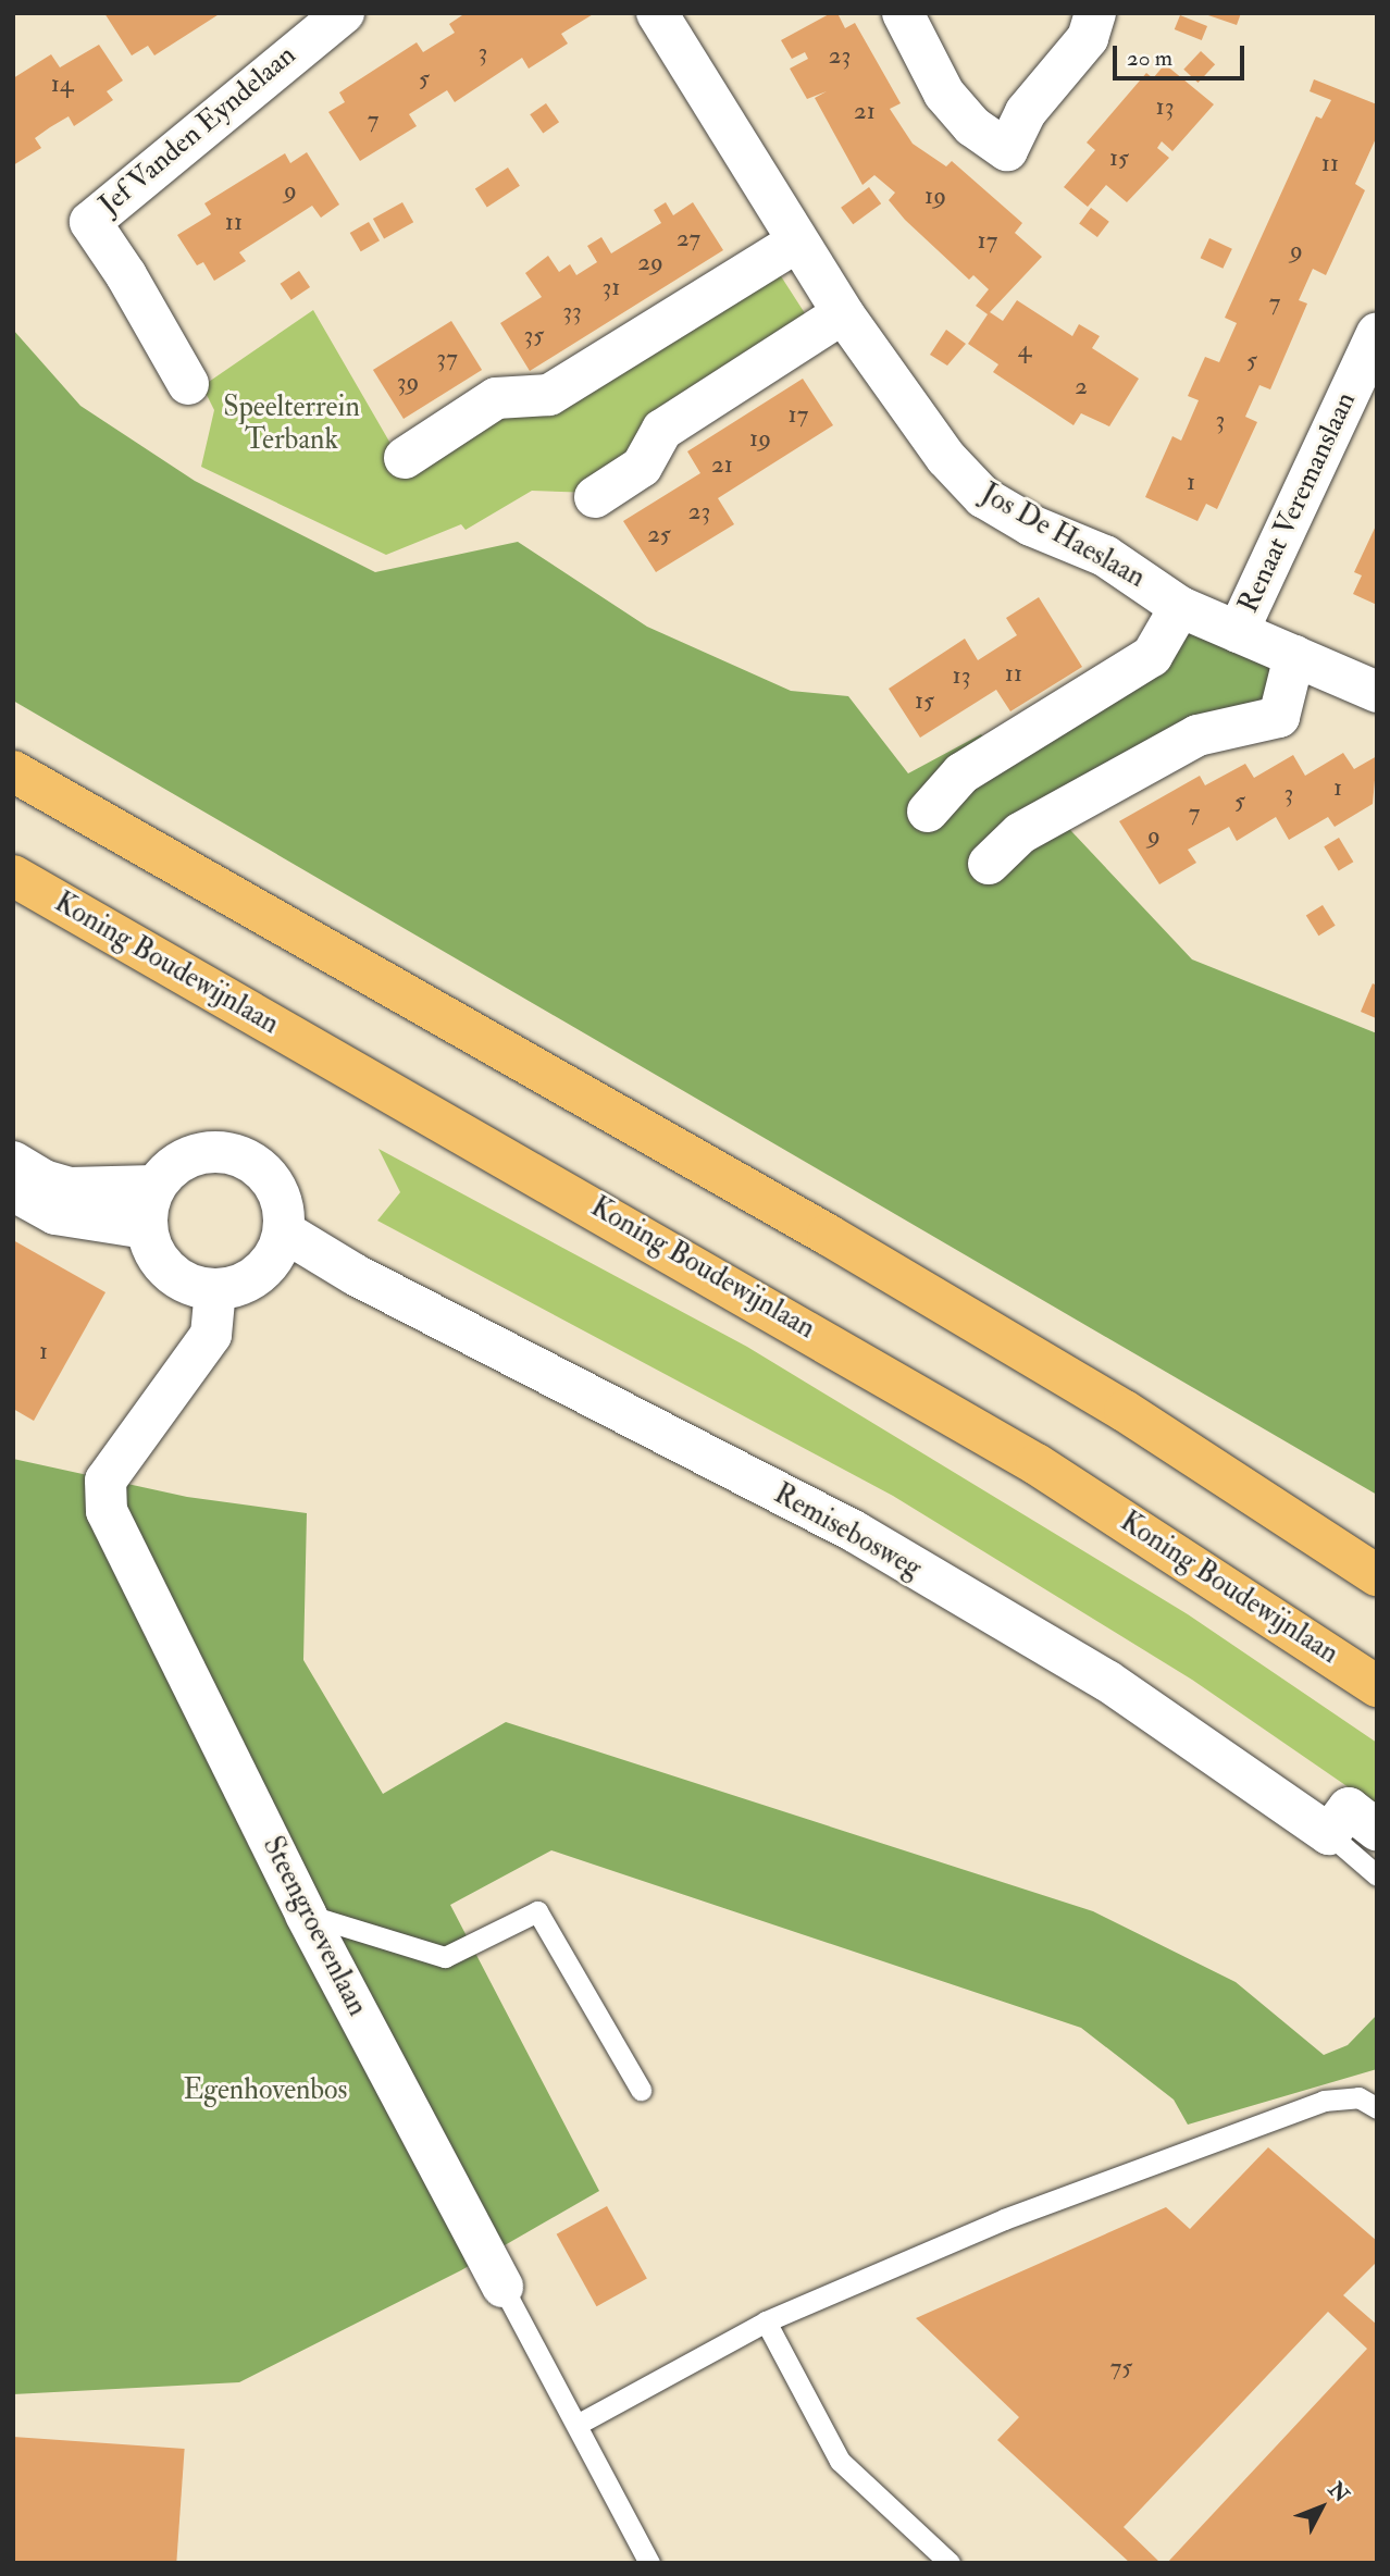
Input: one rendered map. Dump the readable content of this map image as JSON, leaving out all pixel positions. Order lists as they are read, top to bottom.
{
  "streets": {
    "highway": ["Koning Boudewijnlaan"],
    "street": [
      "Jef Vanden Eyndelaan",
      "Renaat Veremanslaan",
      "Jos De Haeslaan",
      "Remisebosweg",
      "Steengroevenlaan"
    ]
  },
  "crossings": [
    ["Renaat Veremanslaan", "Jos De Haeslaan"],
    ["Remisebosweg", "Steengroevenlaan"]
  ],
  "parks": ["Speelterrein Terbank", "Egenhovenbos"],
  "house_numbers": [
    "3",
    "23",
    "5",
    "14",
    "13",
    "21",
    "7",
    "15",
    "11",
    "9",
    "19",
    "11",
    "27",
    "17",
    "9",
    "29",
    "31",
    "7",
    "33",
    "35",
    "4",
    "37",
    "5",
    "39",
    "2",
    "17",
    "3",
    "19",
    "21",
    "1",
    "23",
    "25",
    "11",
    "13",
    "15",
    "1",
    "3",
    "5",
    "7",
    "9",
    "1",
    "75"
  ],
  "scale_bar": "20 m",
  "north": "top right"
}
